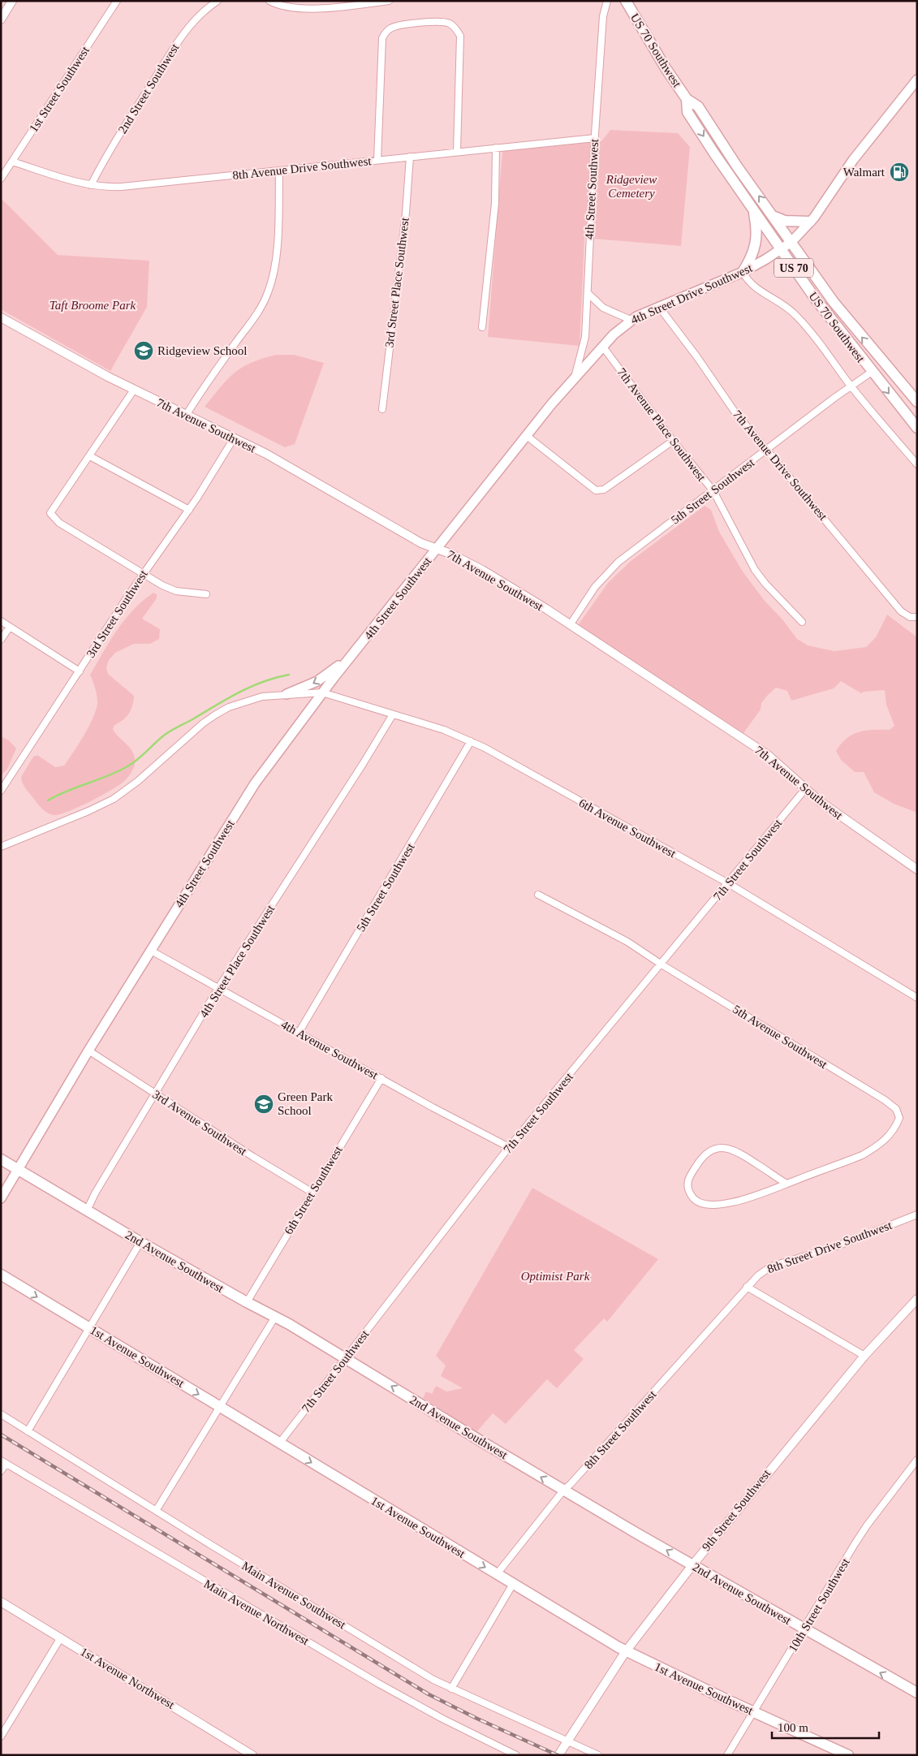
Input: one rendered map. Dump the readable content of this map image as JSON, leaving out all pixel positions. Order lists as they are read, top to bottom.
{
  "streets": {
    "main road": [
      "US 70 Southwest",
      "4th Street Southwest",
      "US 70",
      "4th Street Drive Southwest",
      "2nd Avenue Southwest",
      "1st Avenue Southwest"
    ],
    "street": [
      "2nd Street Southwest",
      "1st Street Southwest",
      "8th Avenue Drive Southwest",
      "3rd Street Place Southwest",
      "7th Avenue Place Southwest",
      "7th Avenue Southwest",
      "7th Avenue Drive Southwest",
      "5th Street Southwest",
      "3rd Street Southwest",
      "6th Avenue Southwest",
      "7th Street Southwest",
      "4th Street Place Southwest",
      "5th Avenue Southwest",
      "4th Avenue Southwest",
      "3rd Avenue Southwest",
      "6th Street Southwest",
      "8th Street Drive Southwest",
      "8th Street Southwest",
      "9th Street Southwest",
      "Main Avenue Southwest",
      "10th Street Southwest",
      "Main Avenue Northwest",
      "1st Avenue Northwest"
    ]
  },
  "crossings": [
    ["US 70 Southwest", "4th Street Drive Southwest"],
    ["US 70 Southwest", "5th Street Southwest"],
    ["2nd Street Southwest", "8th Avenue Drive Southwest"],
    ["1st Street Southwest", "8th Avenue Drive Southwest"],
    ["8th Avenue Drive Southwest", "4th Street Southwest"],
    ["8th Avenue Drive Southwest", "3rd Street Place Southwest"],
    ["4th Street Southwest", "4th Street Drive Southwest"],
    ["4th Street Southwest", "7th Avenue Southwest"],
    ["4th Street Southwest", "6th Avenue Southwest"],
    ["4th Street Southwest", "4th Avenue Southwest"],
    ["4th Street Southwest", "3rd Avenue Southwest"],
    ["4th Street Southwest", "2nd Avenue Southwest"],
    ["4th Street Drive Southwest", "7th Avenue Place Southwest"],
    ["4th Street Drive Southwest", "7th Avenue Southwest"],
    ["4th Street Drive Southwest", "7th Avenue Drive Southwest"],
    ["7th Avenue Place Southwest", "5th Street Southwest"],
    ["7th Avenue Southwest", "5th Street Southwest"],
    ["7th Avenue Southwest", "3rd Street Southwest"],
    ["7th Avenue Southwest", "7th Street Southwest"],
    ["7th Avenue Drive Southwest", "5th Street Southwest"],
    ["5th Street Southwest", "6th Avenue Southwest"],
    ["5th Street Southwest", "4th Avenue Southwest"],
    ["6th Avenue Southwest", "7th Street Southwest"],
    ["6th Avenue Southwest", "4th Street Place Southwest"],
    ["7th Street Southwest", "5th Avenue Southwest"],
    ["7th Street Southwest", "4th Avenue Southwest"],
    ["7th Street Southwest", "2nd Avenue Southwest"],
    ["7th Street Southwest", "1st Avenue Southwest"],
    ["4th Street Place Southwest", "4th Avenue Southwest"],
    ["4th Street Place Southwest", "3rd Avenue Southwest"],
    ["4th Street Place Southwest", "2nd Avenue Southwest"],
    ["4th Avenue Southwest", "6th Street Southwest"],
    ["3rd Avenue Southwest", "6th Street Southwest"],
    ["6th Street Southwest", "2nd Avenue Southwest"],
    ["8th Street Drive Southwest", "8th Street Southwest"],
    ["2nd Avenue Southwest", "8th Street Southwest"],
    ["2nd Avenue Southwest", "9th Street Southwest"],
    ["2nd Avenue Southwest", "10th Street Southwest"],
    ["1st Avenue Southwest", "8th Street Southwest"],
    ["1st Avenue Southwest", "9th Street Southwest"],
    ["1st Avenue Southwest", "10th Street Southwest"],
    ["9th Street Southwest", "Main Avenue Southwest"]
  ],
  "one_way": ["2nd Avenue Southwest", "1st Avenue Southwest"],
  "parks": ["Ridgeview Cemetery", "Taft Broome Park", "Optimist Park"],
  "places": {
    "fuel station": ["Walmart"],
    "school or university": ["Ridgeview School", "Green Park School"]
  },
  "scale_bar": "100 m"
}
